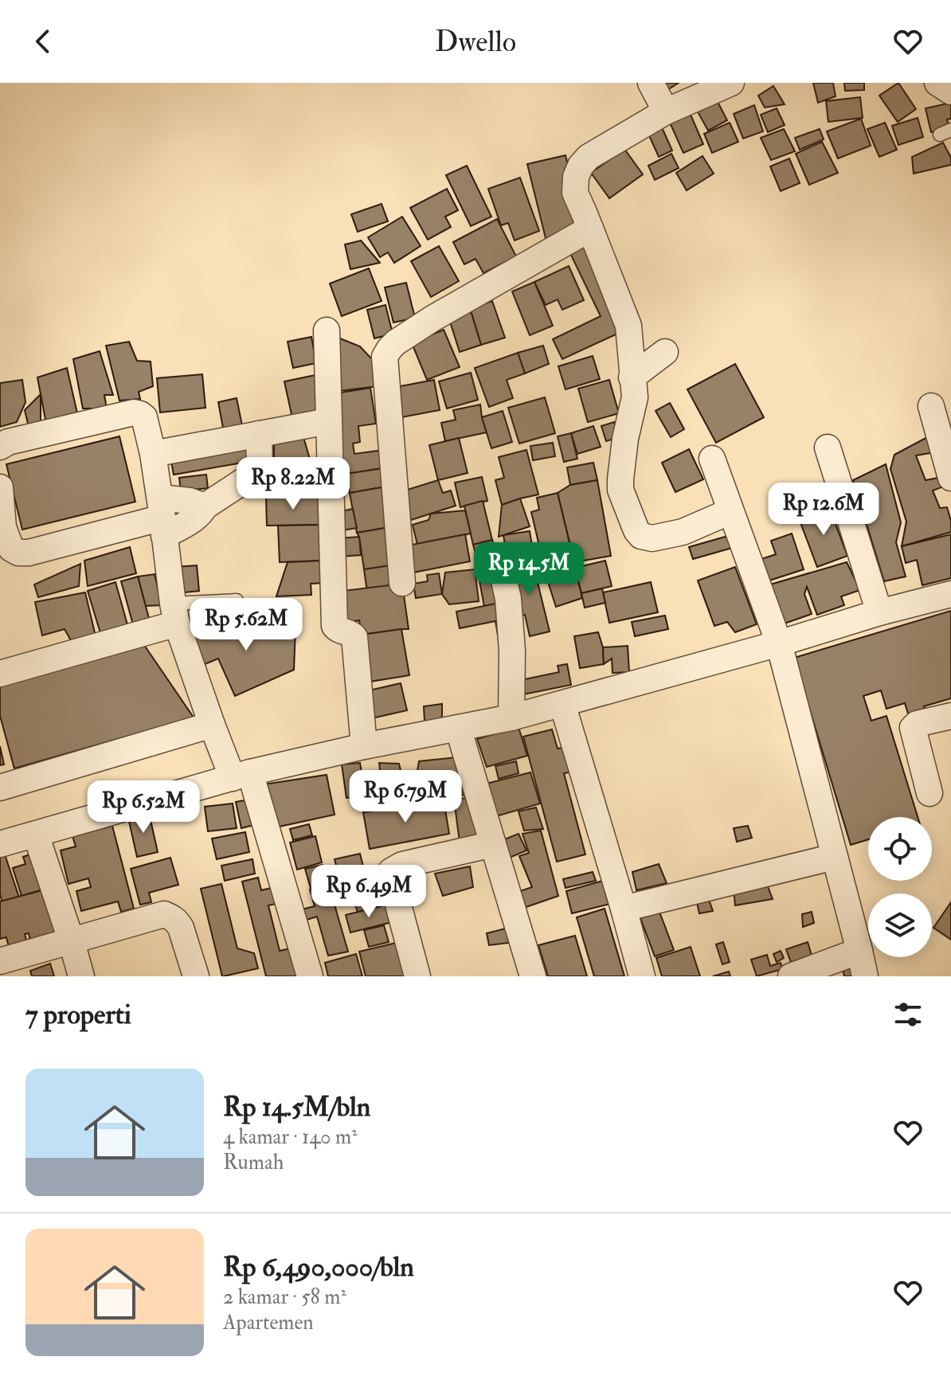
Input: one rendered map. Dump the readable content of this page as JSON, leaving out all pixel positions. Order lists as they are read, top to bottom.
{
  "page": {
    "header": "Dwello",
    "price": [
      "Rp 8.22M",
      "Rp 12.6M",
      "Rp 14.5M",
      "Rp 5.62M",
      "Rp 6.79M",
      "Rp 6.52M",
      "Rp 6.49M"
    ],
    "heading": "7 properti",
    "list": [
      {
        "name": "Rp 14.5M/bln",
        "note": "4 kamar · 140 m² · Rumah"
      },
      {
        "name": "Rp 6,490,000/bln",
        "note": "2 kamar · 58 m² · Apartemen"
      }
    ]
  }
}
